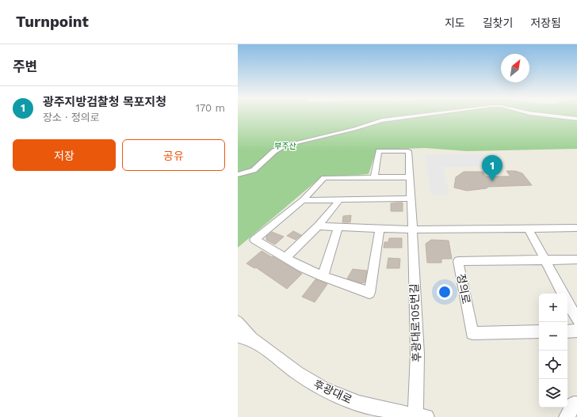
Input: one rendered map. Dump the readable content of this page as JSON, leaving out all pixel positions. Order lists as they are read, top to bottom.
{
  "streets": {
    "street": ["정의로", "후광대로105번길", "후광대로"]
  },
  "crossings": [
    ["후광대로105번길", "후광대로"]
  ],
  "parks": ["부주산"],
  "north": "top right",
  "page": {
    "header": "Turnpoint",
    "nav": ["지도", "길찾기", "저장됨"],
    "heading": "주변",
    "list": [
      {
        "mark": "1",
        "name": "광주지방검찰청 목포지청",
        "note": "장소 · 정의로",
        "value": "170 m"
      }
    ],
    "buttons": ["저장", "공유"],
    "pins": "1",
    "map_buttons": ["+", "−"]
  }
}
